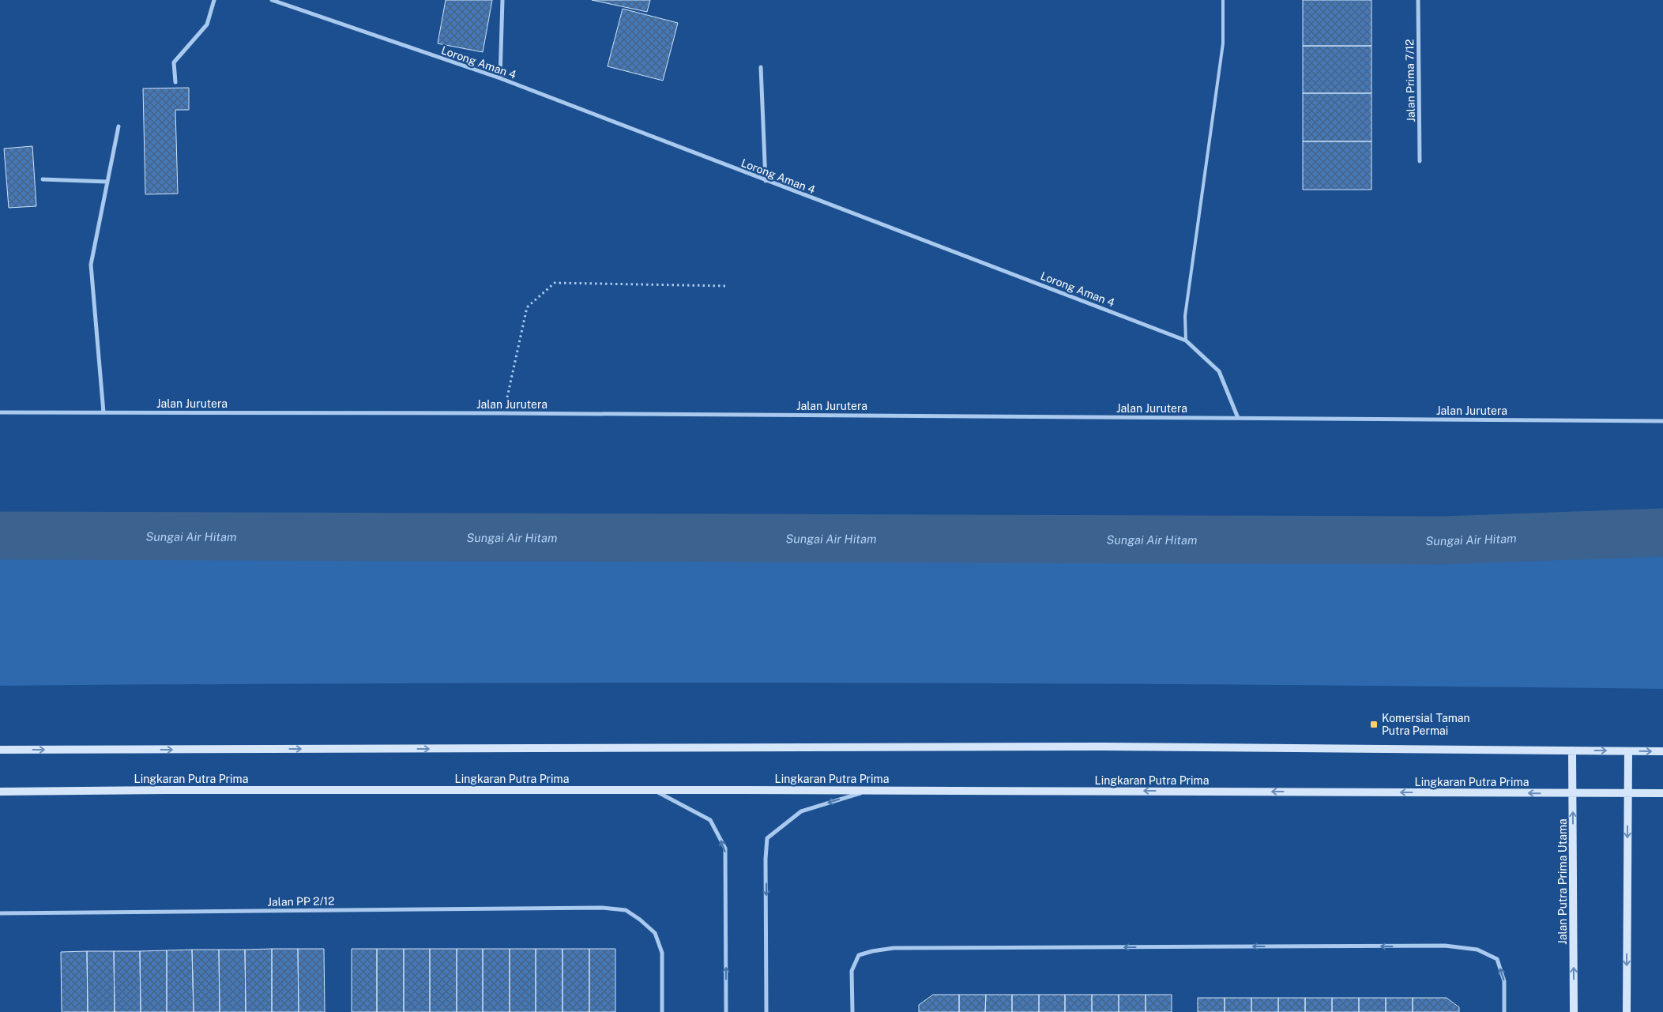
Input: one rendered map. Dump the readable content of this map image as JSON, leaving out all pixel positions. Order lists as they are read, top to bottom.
{
  "streets": {
    "main road": ["Lingkaran Putra Prima", "Jalan Putra Prima Utama"],
    "street": [
      "Lorong Aman 4",
      "Jalan Prima 7/12",
      "Jalan Jurutera",
      "Jalan PP 2/12"
    ]
  },
  "crossings": [
    ["Lorong Aman 4", "Jalan Jurutera"],
    ["Lingkaran Putra Prima", "Jalan Putra Prima Utama"]
  ],
  "water": ["Sungai Air Hitam"],
  "places": {
    "transit": ["Komersial Taman Putra Permai"]
  }
}
